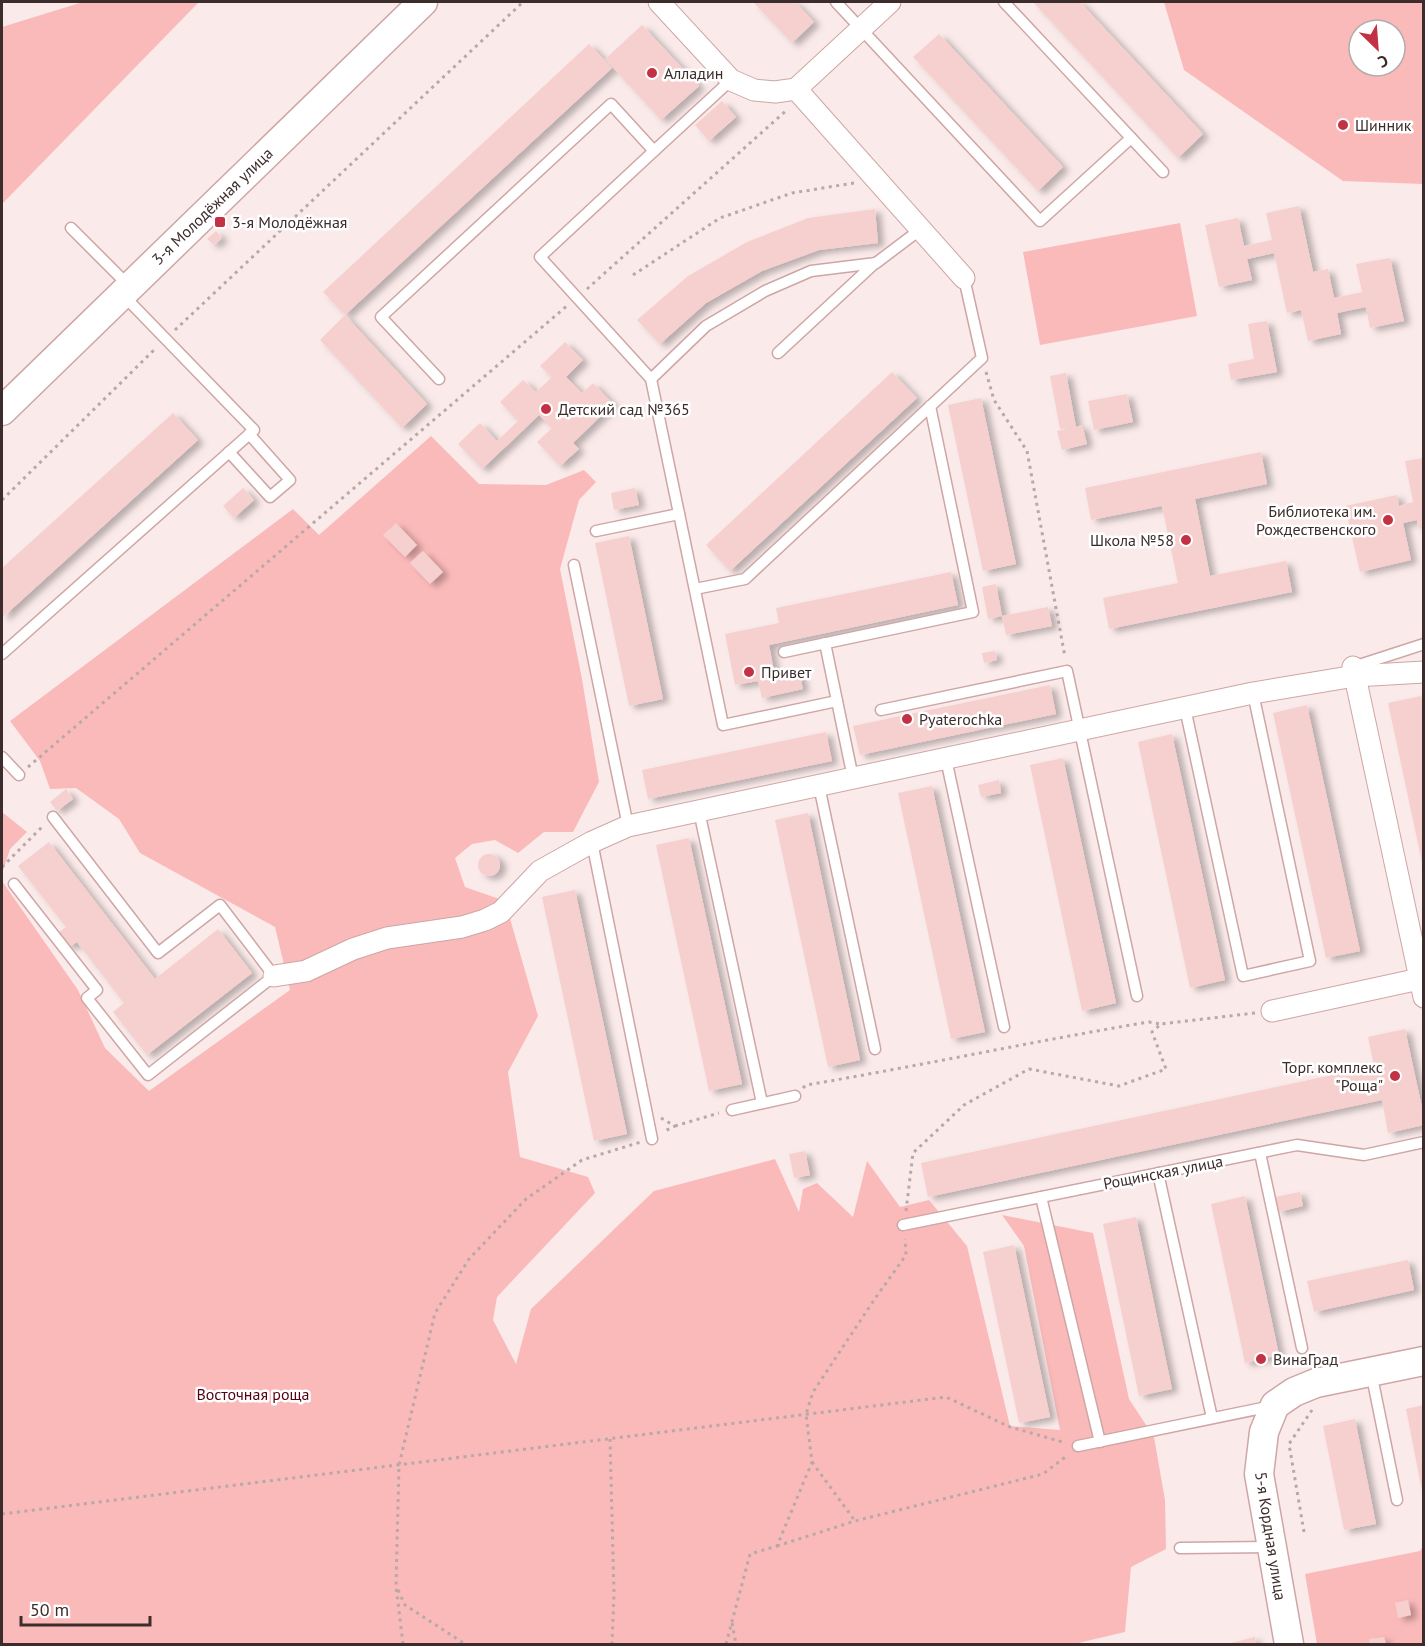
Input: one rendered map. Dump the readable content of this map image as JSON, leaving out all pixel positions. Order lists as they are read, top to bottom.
{
  "streets": {
    "main road": ["3-я Молодёжная улица", "5-я Кордная улица"],
    "lane": ["Рощинская улица"]
  },
  "parks": ["Восточная роща"],
  "places": {
    "other": [
      "Алладин",
      "Шинник",
      "Детский сад №365",
      "Библиотека им. Рождественского",
      "Школа №58",
      "Привет",
      "Pyaterochka",
      "Торг. комплекс \"Роща\"",
      "ВинаГрад"
    ],
    "transit": ["3-я Молодёжная"]
  },
  "scale_bar": "50 m",
  "north": "bottom right"
}
